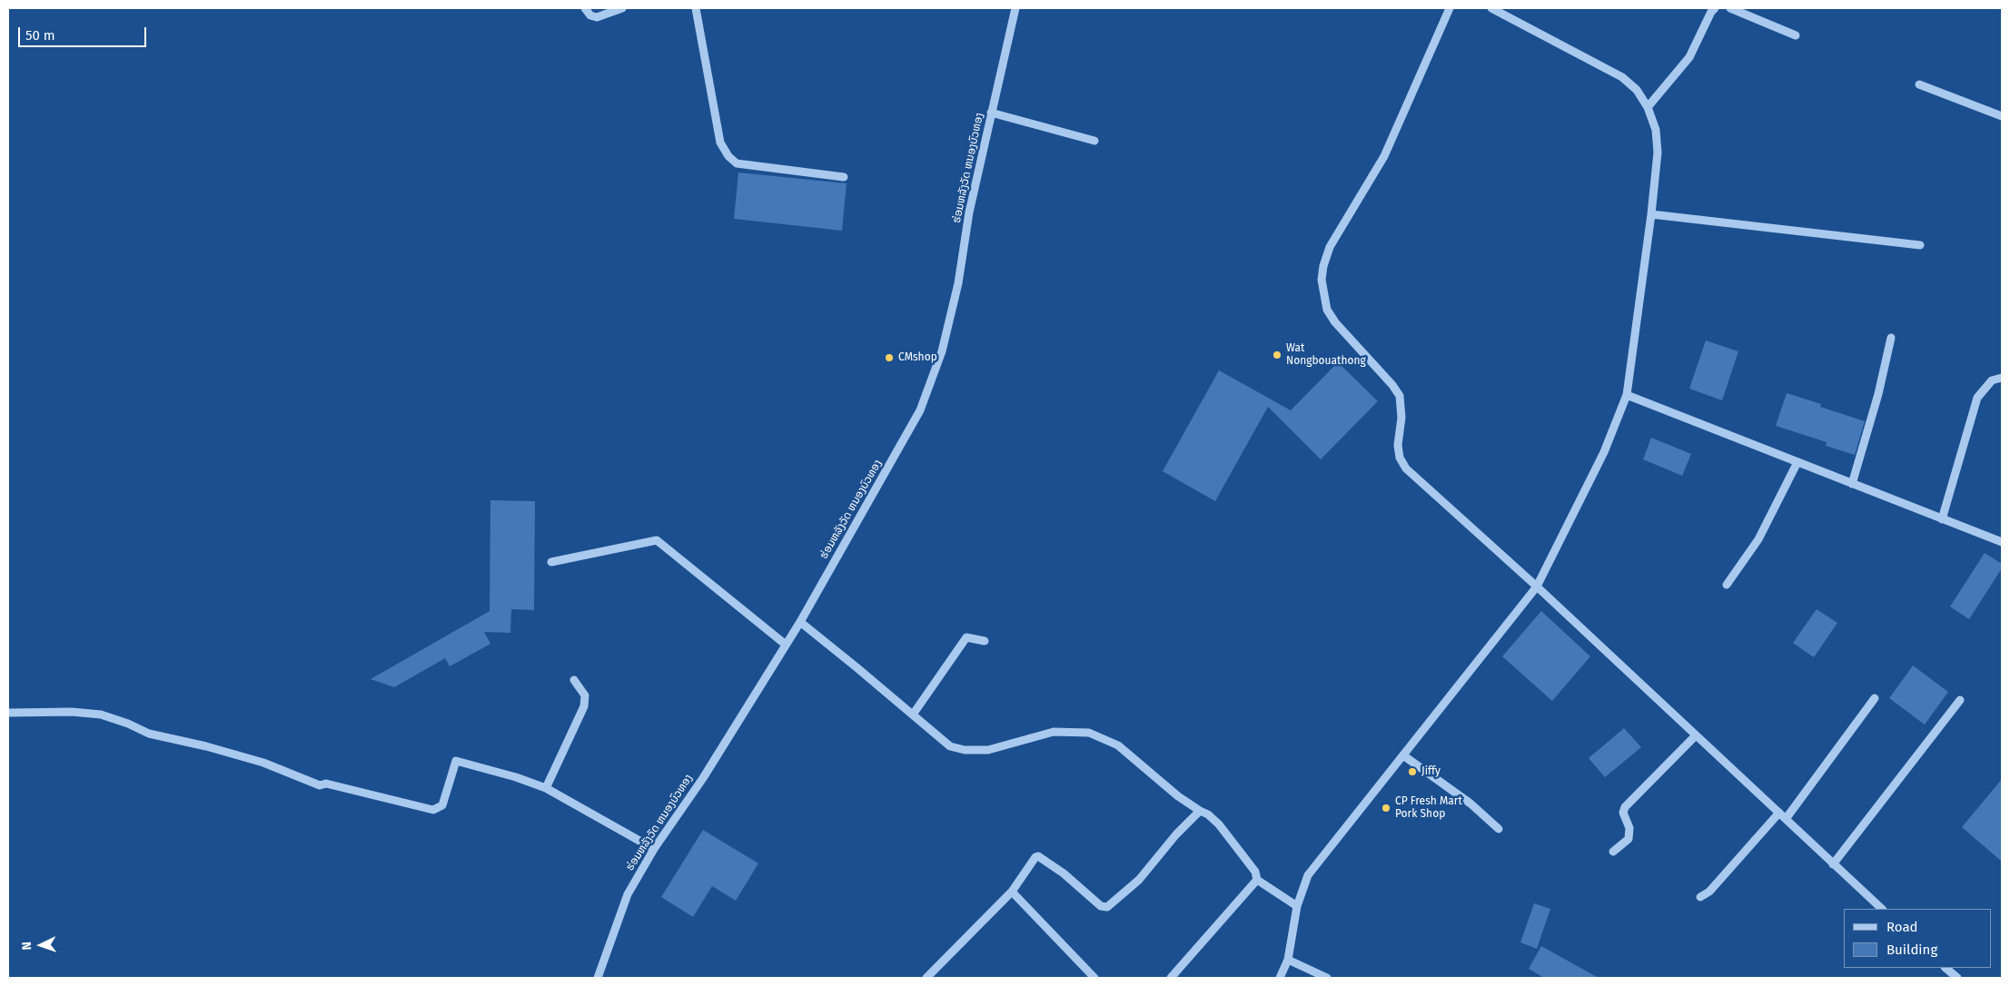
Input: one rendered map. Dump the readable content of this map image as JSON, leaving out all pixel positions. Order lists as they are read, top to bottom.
{
  "streets": {
    "street": ["ຮ່ອມຫລັງວັດ ຫນອງບົວທອງ"]
  },
  "places": [
    "Wat Nongbouathong",
    "CMshop",
    "Jiffy",
    "CP Fresh Mart Pork Shop"
  ],
  "legend": ["Road", "Building"],
  "scale_bar": "50 m",
  "north": "left"
}
